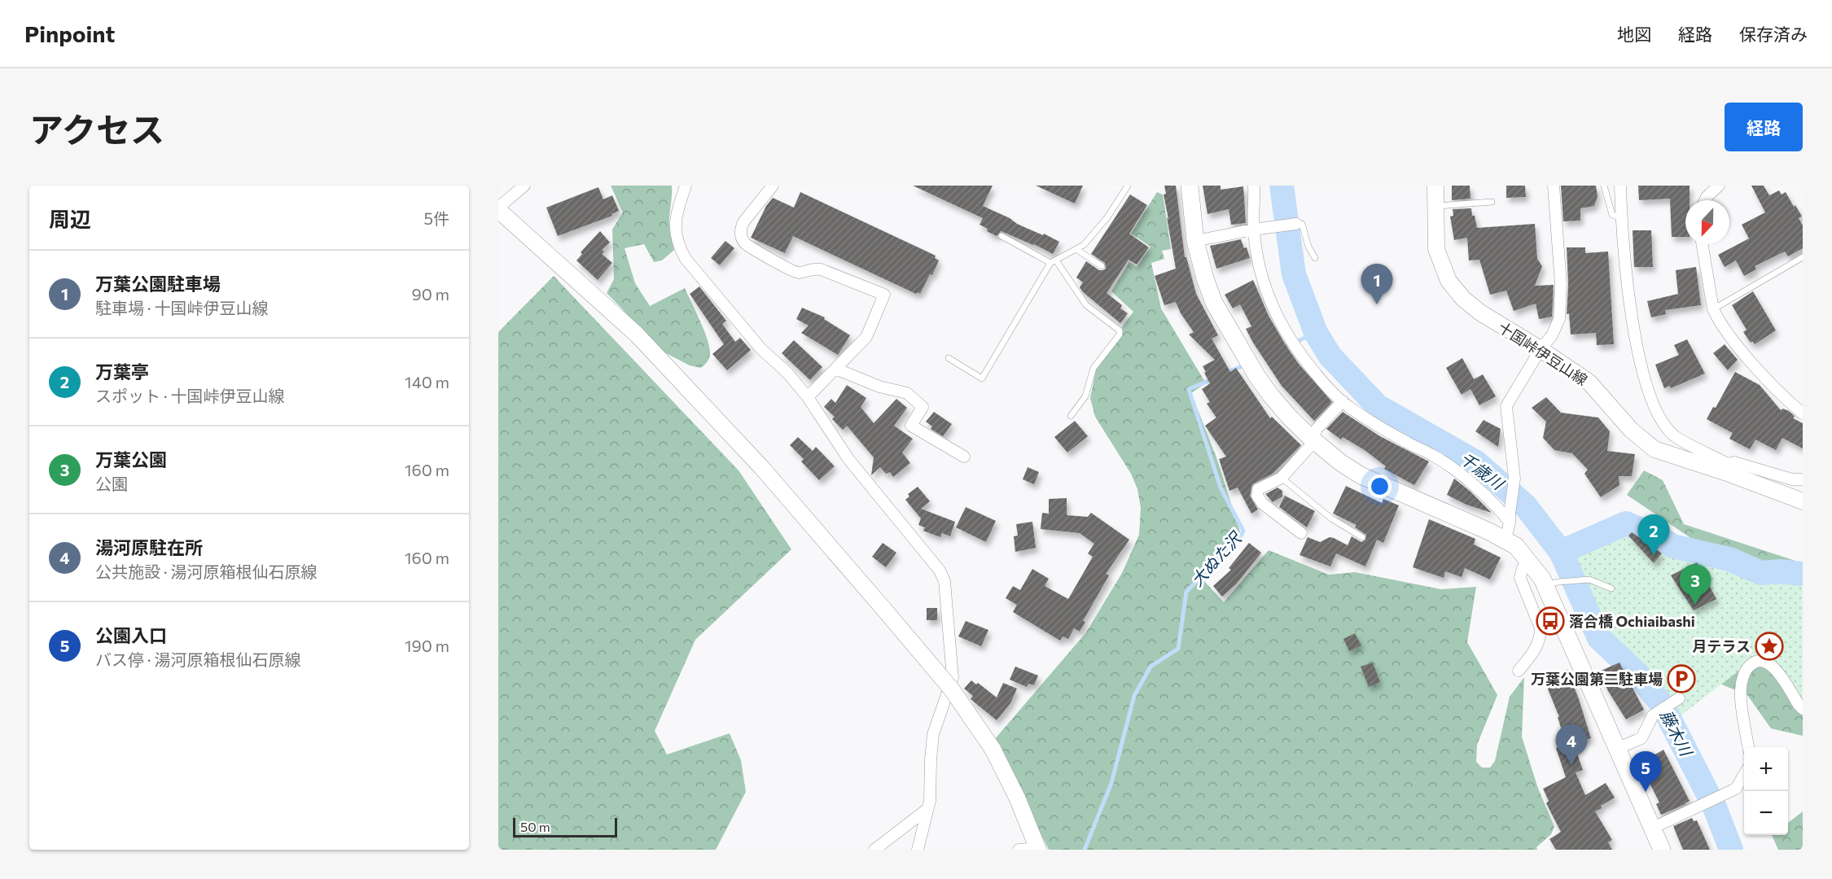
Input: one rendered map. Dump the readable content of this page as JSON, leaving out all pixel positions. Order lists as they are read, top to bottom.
{
  "streets": {
    "street": ["十国峠伊豆山線"]
  },
  "water": ["千歳川", "大ぬた沢", "藤木川"],
  "places": {
    "bus stop": ["落合橋 Ochiaibashi"],
    "place": ["月テラス"],
    "parking": ["万葉公園第二駐車場"]
  },
  "scale_bar": "50 m",
  "north": "bottom",
  "page": {
    "header": "Pinpoint",
    "nav": ["地図", "経路", "保存済み"],
    "title": "アクセス",
    "buttons": "経路",
    "heading": ["周辺", "5件"],
    "list": [
      {
        "mark": "1",
        "name": "万葉公園駐車場",
        "note": "駐車場 · 十国峠伊豆山線",
        "value": "90 m"
      },
      {
        "mark": "2",
        "name": "万葉亭",
        "note": "スポット · 十国峠伊豆山線",
        "value": "140 m"
      },
      {
        "mark": "3",
        "name": "万葉公園",
        "note": "公園",
        "value": "160 m"
      },
      {
        "mark": "4",
        "name": "湯河原駐在所",
        "note": "公共施設 · 湯河原箱根仙石原線",
        "value": "160 m"
      },
      {
        "mark": "5",
        "name": "公園入口",
        "note": "バス停 · 湯河原箱根仙石原線",
        "value": "190 m"
      }
    ],
    "pins": [
      "1",
      "2",
      "3",
      "4",
      "5"
    ],
    "map_buttons": ["+", "−"],
    "scale": "50 m"
  }
}
